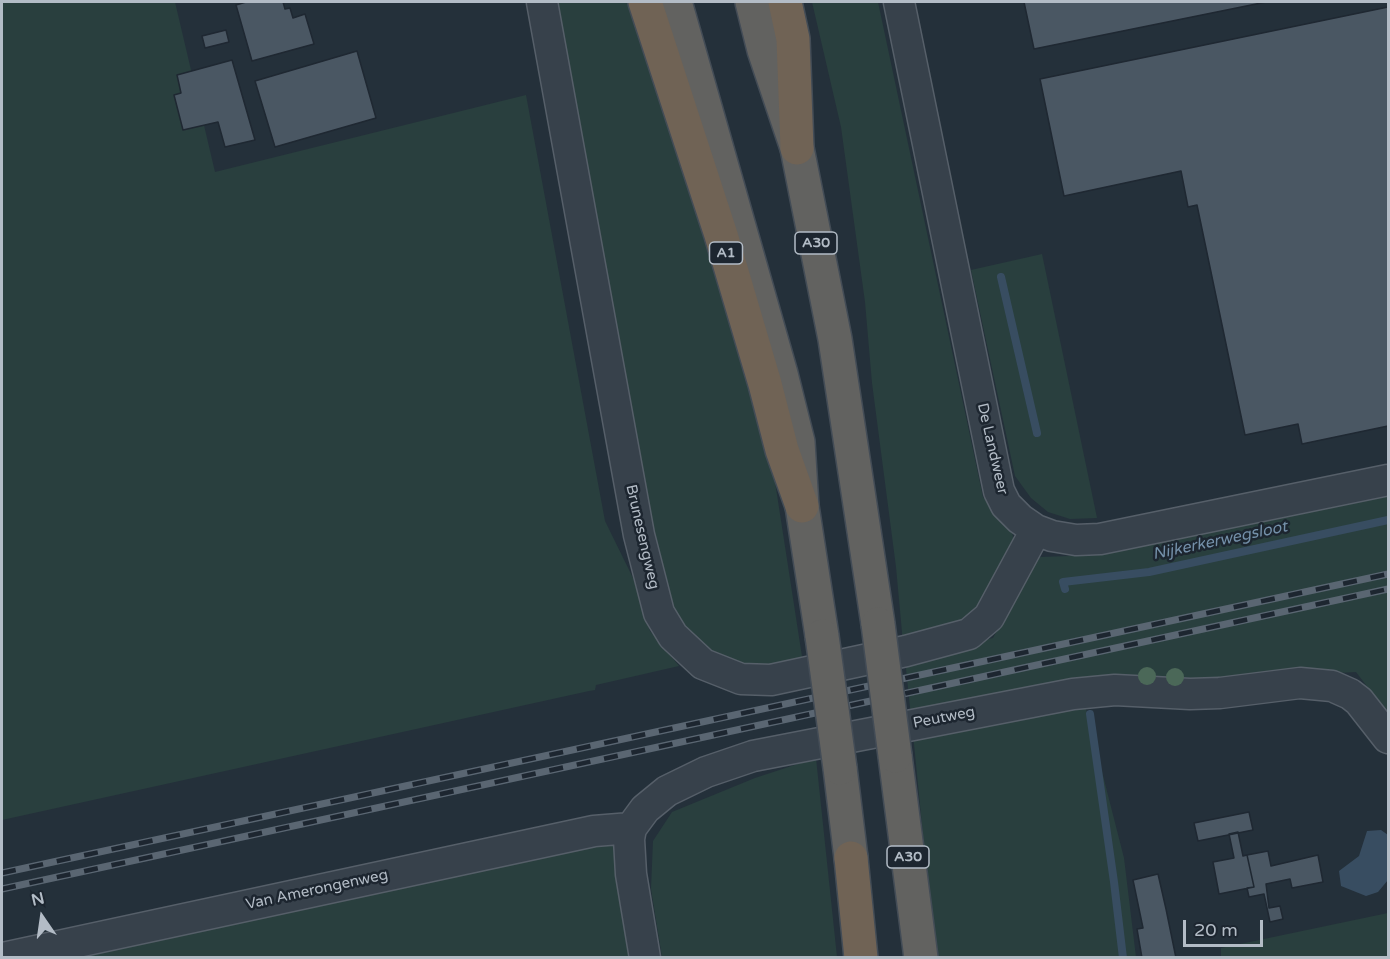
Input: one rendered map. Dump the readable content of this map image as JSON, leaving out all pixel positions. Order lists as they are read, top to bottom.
{
  "streets": {
    "highway": ["A30", "A1"],
    "street": [
      "De Landweer",
      "Brunesengweg",
      "Peutweg",
      "Van Amerongenweg"
    ]
  },
  "crossings": [
    ["De Landweer", "Brunesengweg"],
    ["Peutweg", "Van Amerongenweg"]
  ],
  "water": ["Nijkerkerwegsloot"],
  "scale_bar": "20 m",
  "north": "top"
}
